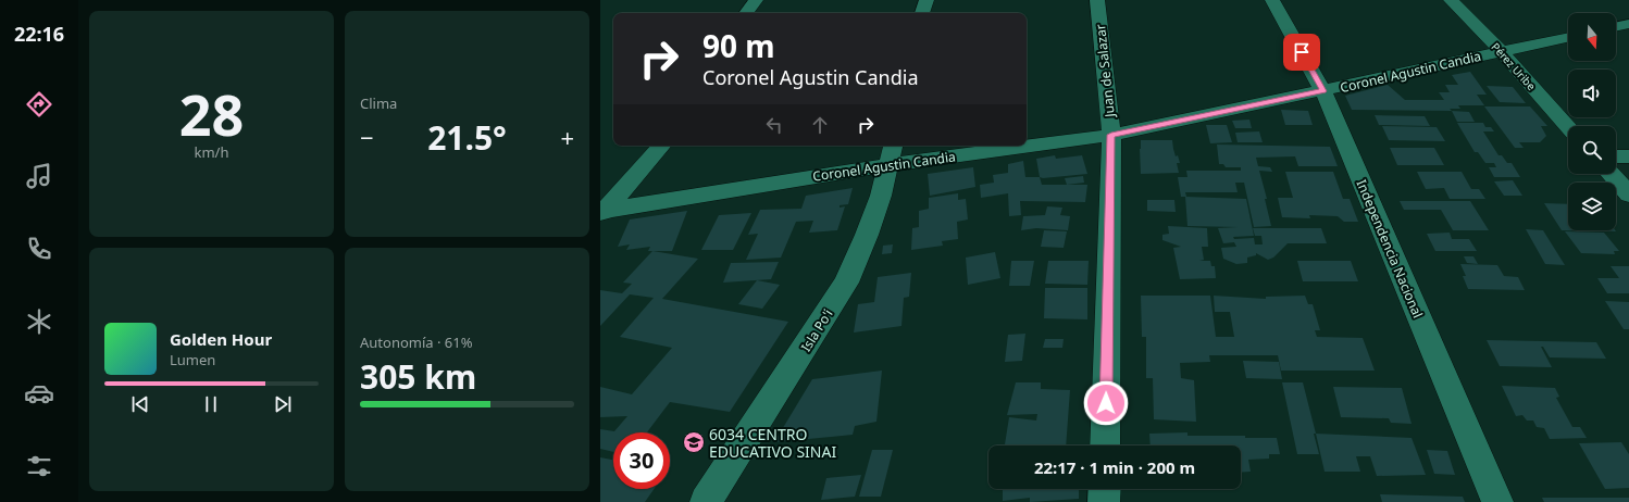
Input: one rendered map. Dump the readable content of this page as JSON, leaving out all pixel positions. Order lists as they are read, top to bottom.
{
  "streets": {
    "street": [
      "Pérez Uribe",
      "Juan de Salazar",
      "Coronel Agustin Candia",
      "Independencia Nacional",
      "Isla Po'i"
    ]
  },
  "crossings": [
    ["Pérez Uribe", "Coronel Agustin Candia"],
    ["Juan de Salazar", "Coronel Agustin Candia"],
    ["Coronel Agustin Candia", "Independencia Nacional"],
    ["Coronel Agustin Candia", "Isla Po'i"]
  ],
  "places": {
    "school or university": ["6034 CENTRO EDUCATIVO SINAI"]
  },
  "north": "bottom",
  "page": {
    "tabs": "22:16",
    "tile": [
      ["28", "km/h"],
      "Clima",
      ["Autonomía · 61%", "305 km"]
    ],
    "turn": ["90 m", "Coronel Agustin Candia"],
    "heat": ["−", "21.5°", "+"],
    "song": ["Golden Hour", "Lumen"],
    "limit": "30",
    "trip": "22:17 · 1 min · 200 m"
  }
}
